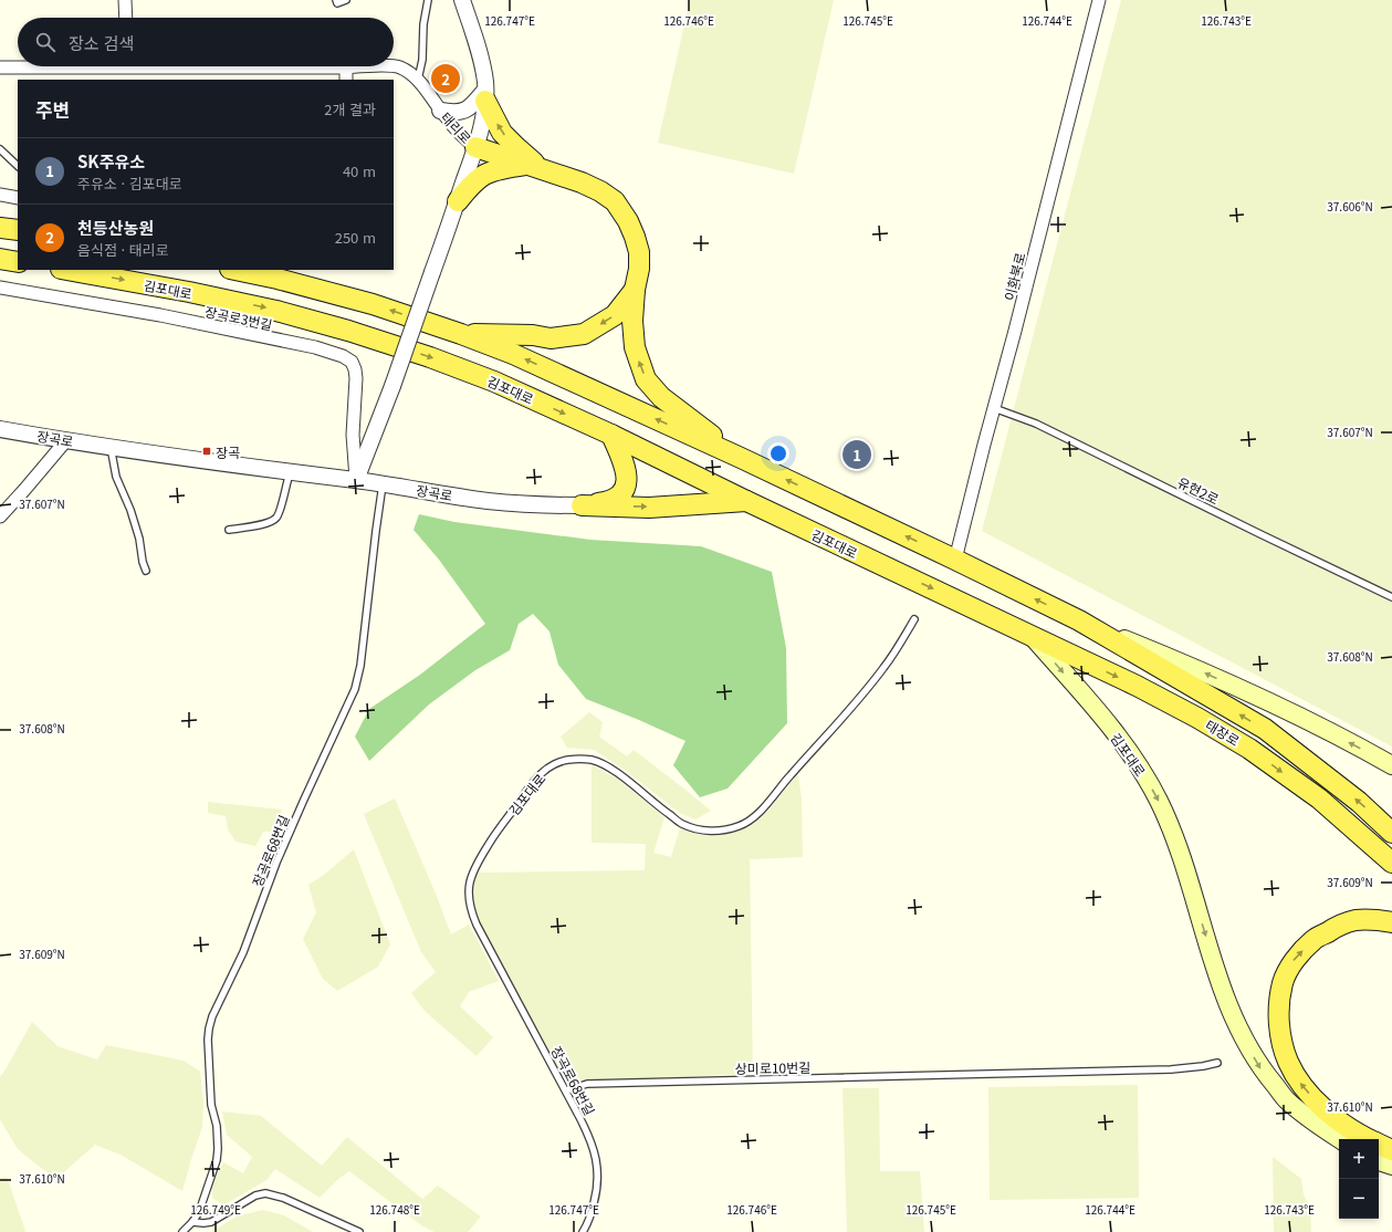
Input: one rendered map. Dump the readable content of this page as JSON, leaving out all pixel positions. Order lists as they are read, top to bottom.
{
  "streets": {
    "main road": ["김포대로", "태장로"],
    "street": [
      "태리로",
      "이화북로",
      "장곡로3번길",
      "장곡로"
    ],
    "lane": ["유현2로", "장곡로68번길", "상미로10번길"]
  },
  "crossings": [
    ["이화북로", "유현2로"],
    ["김포대로", "태장로"],
    ["김포대로", "장곡로68번길"],
    ["장곡로3번길", "장곡로"],
    ["장곡로", "장곡로68번길"],
    ["장곡로68번길", "상미로10번길"]
  ],
  "places": {
    "transit": ["장곡"]
  },
  "page": {
    "search": "장소 검색",
    "pins": ["2", "1"],
    "heading": ["주변", "2개 결과"],
    "list": [
      {
        "mark": "1",
        "name": "SK주유소",
        "note": "주유소 · 김포대로",
        "value": "40 m"
      },
      {
        "mark": "2",
        "name": "천등산농원",
        "note": "음식점 · 태리로",
        "value": "250 m"
      }
    ],
    "map_buttons": ["+", "−"]
  },
  "coordinates": [
    "126.747°E",
    "126.746°E",
    "126.745°E",
    "126.744°E",
    "126.743°E",
    "37.606°N",
    "37.607°N",
    "37.608°N",
    "37.609°N",
    "37.610°N",
    "126.749°E",
    "126.748°E"
  ]
}
